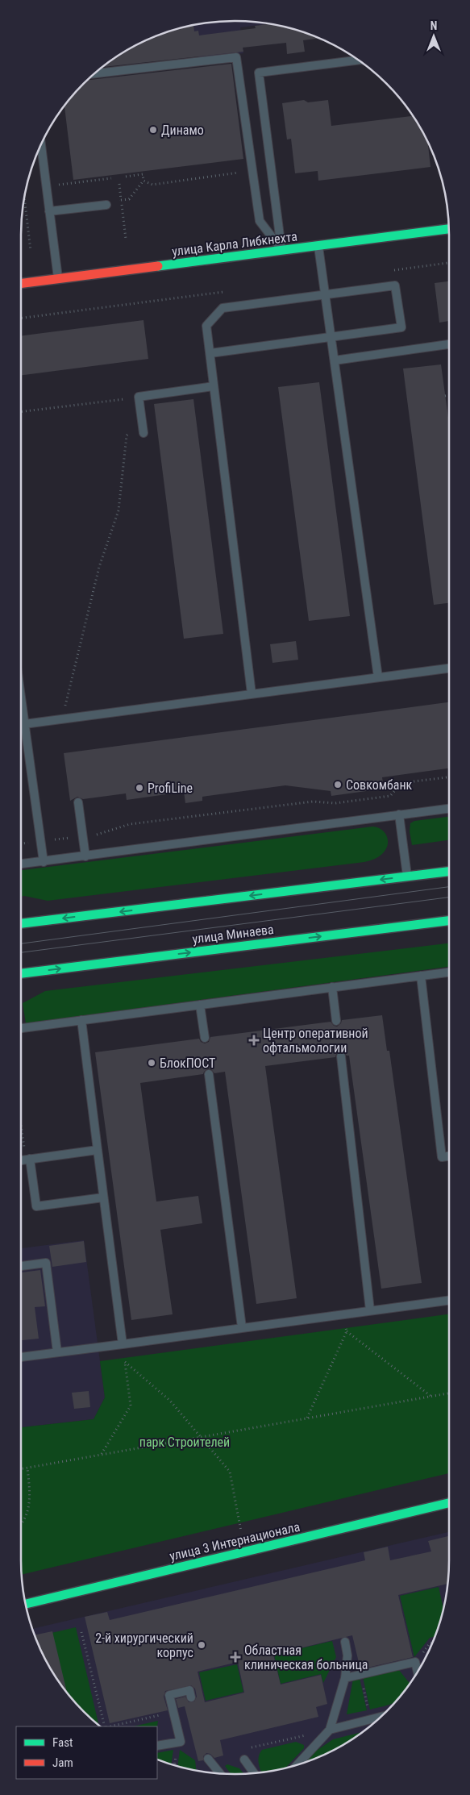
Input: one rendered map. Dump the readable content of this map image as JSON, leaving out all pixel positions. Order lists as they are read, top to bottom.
{
  "streets": {
    "street": ["улица Карла Либкнехта", "улица Минаева", "улица 3 Интернационала"]
  },
  "parks": ["парк Строителей"],
  "places": {
    "other": [
      "Динамо",
      "Совкомбанк",
      "ProfiLine",
      "БлокПОСТ",
      "2-й хирургический корпус"
    ],
    "health": ["Центр оперативной офтальмологии", "Областная клиническая больница"]
  },
  "legend": ["Fast", "Jam"],
  "north": "top"
}
